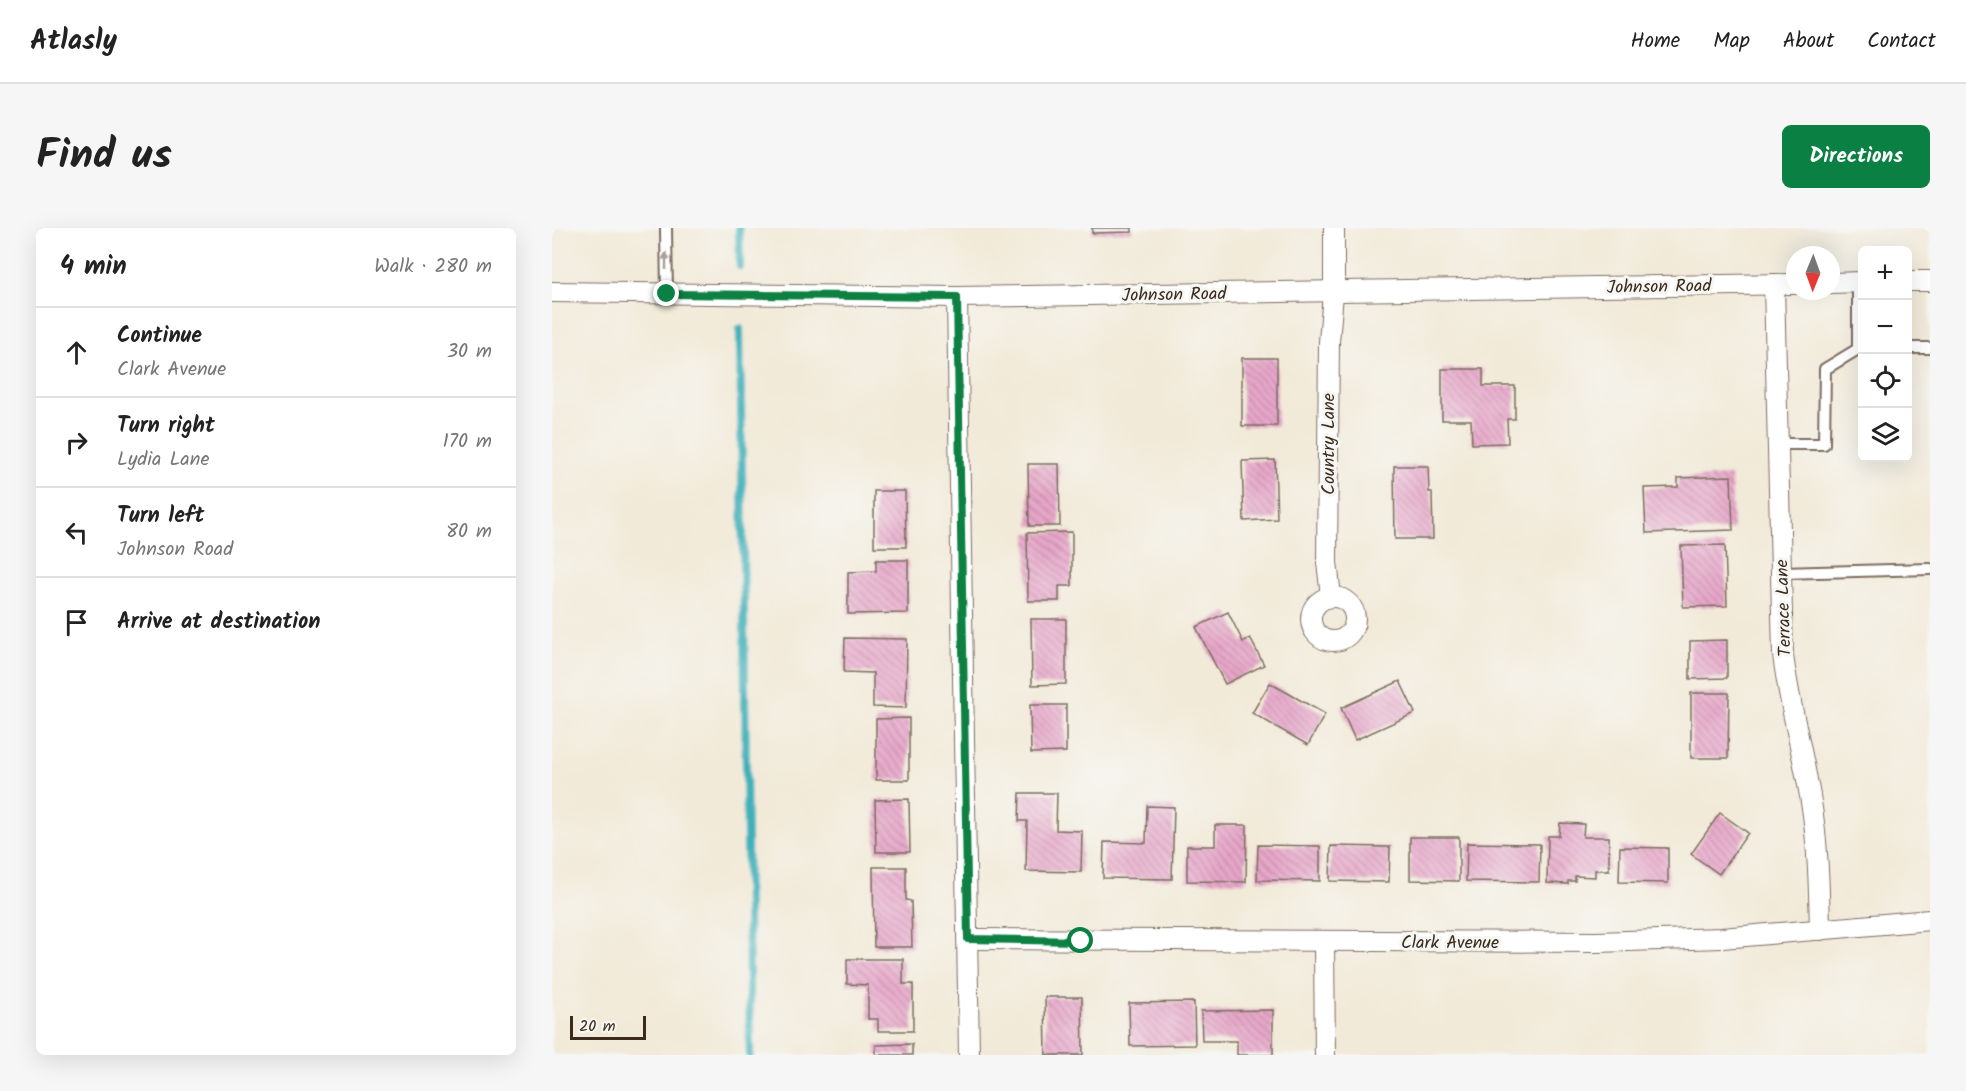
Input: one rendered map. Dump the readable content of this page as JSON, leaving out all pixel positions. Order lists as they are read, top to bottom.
{
  "streets": {
    "street": [
      "Johnson Road",
      "Country Lane",
      "Terrace Lane",
      "Clark Avenue"
    ]
  },
  "crossings": [
    ["Johnson Road", "Country Lane"],
    ["Johnson Road", "Terrace Lane"],
    ["Terrace Lane", "Clark Avenue"]
  ],
  "scale_bar": "20 m",
  "north": "bottom",
  "page": {
    "header": "Atlasly",
    "nav": [
      "Home",
      "Map",
      "About",
      "Contact"
    ],
    "title": "Find us",
    "buttons": "Directions",
    "heading": ["4 min", "Walk · 280 m"],
    "map_buttons": ["+", "−"],
    "list": [
      ["Continue", "Clark Avenue", "30 m"],
      ["Turn right", "Lydia Lane", "170 m"],
      ["Turn left", "Johnson Road", "80 m"],
      "Arrive at destination"
    ],
    "scale": "20 m"
  }
}
